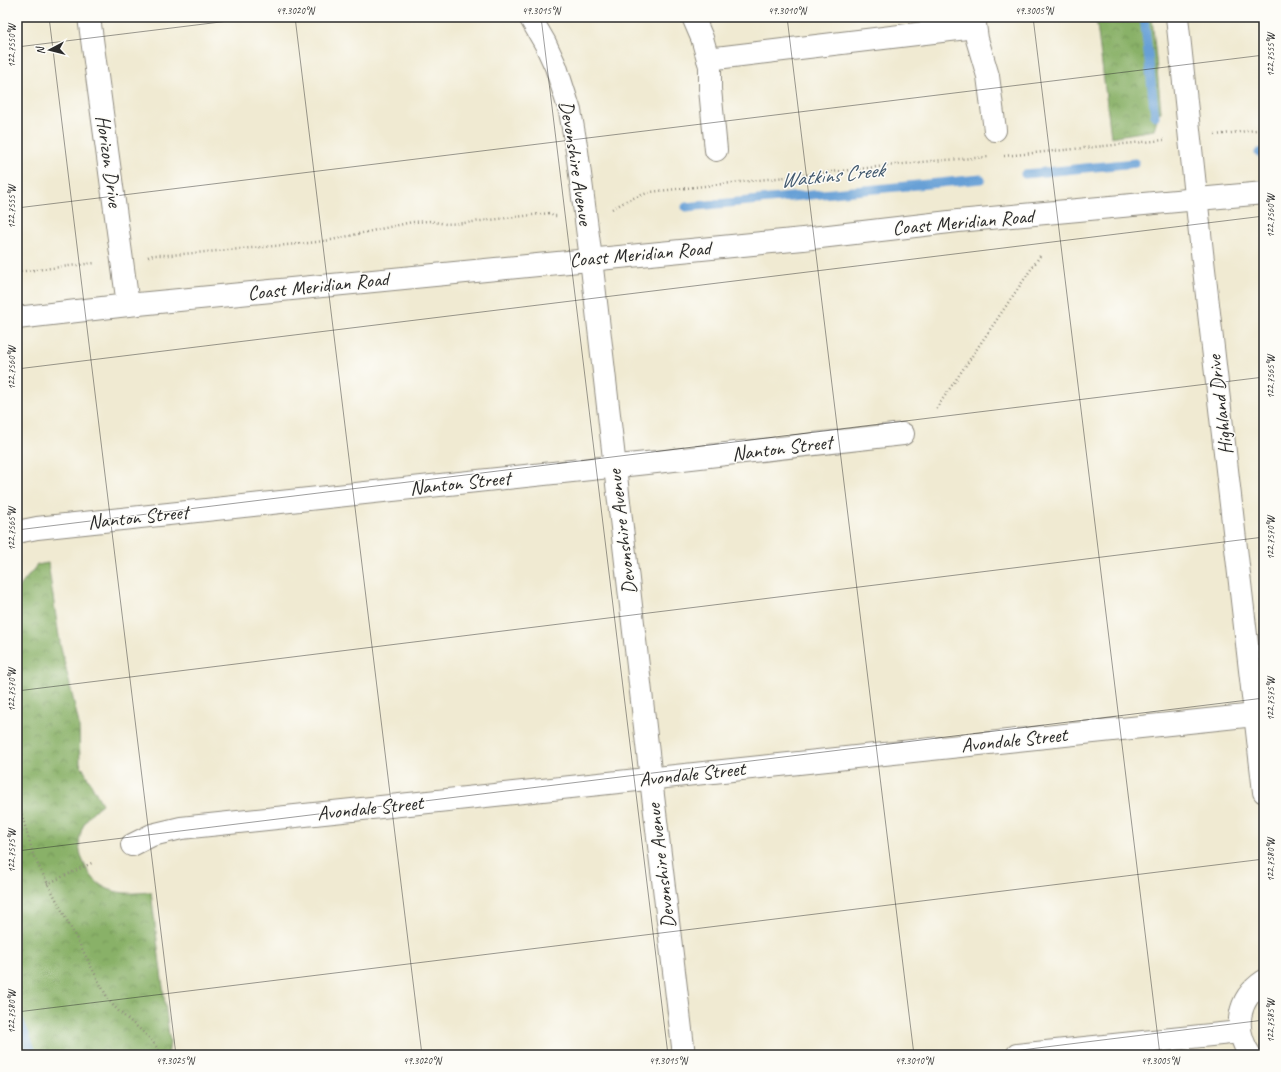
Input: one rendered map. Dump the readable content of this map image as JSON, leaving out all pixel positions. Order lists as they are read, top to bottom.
{
  "streets": {
    "street": [
      "Horizon Drive",
      "Devonshire Avenue",
      "Coast Meridian Road",
      "Highland Drive",
      "Nanton Street",
      "Avondale Street"
    ]
  },
  "crossings": [
    ["Horizon Drive", "Coast Meridian Road"],
    ["Devonshire Avenue", "Coast Meridian Road"],
    ["Devonshire Avenue", "Nanton Street"],
    ["Devonshire Avenue", "Avondale Street"],
    ["Coast Meridian Road", "Highland Drive"],
    ["Highland Drive", "Avondale Street"]
  ],
  "water": ["Watkins Creek"],
  "north": "left",
  "coordinates": [
    "49.3020°N",
    "49.3015°N",
    "49.3010°N",
    "49.3005°N",
    "122.7550°W",
    "122.7555°W",
    "122.7560°W",
    "122.7565°W",
    "122.7570°W",
    "122.7575°W",
    "122.7580°W",
    "122.7585°W",
    "49.3025°N"
  ]
}
